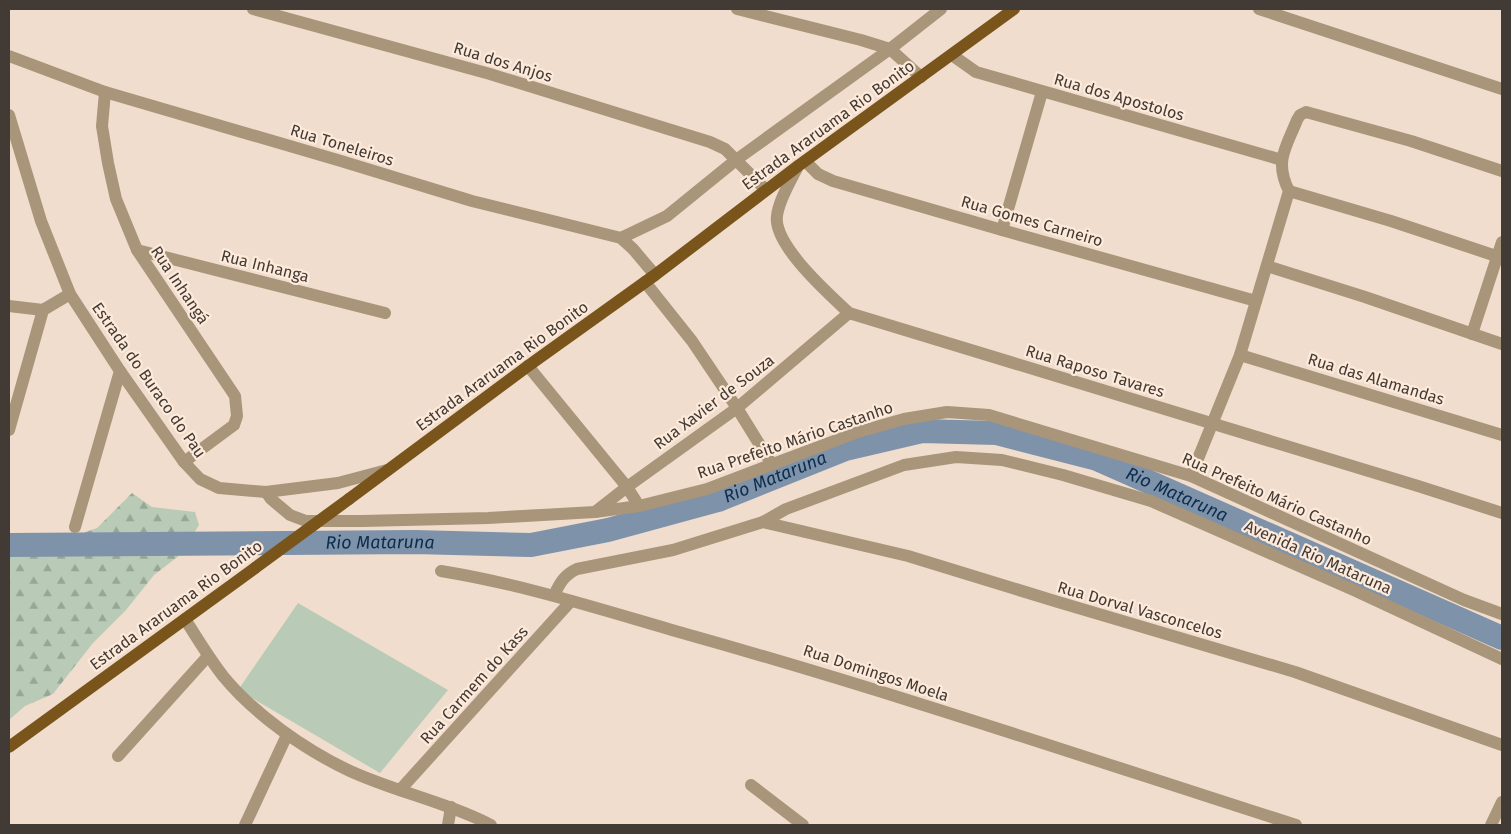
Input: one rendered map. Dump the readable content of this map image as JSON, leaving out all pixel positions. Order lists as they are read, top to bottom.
{
  "streets": {
    "main road": ["Estrada Araruama Rio Bonito"],
    "street": [
      "Rua dos Anjos",
      "Rua dos Apostolos",
      "Rua Toneleiros",
      "Rua Gomes Carneiro",
      "Rua Inhanga",
      "Rua Inhangá",
      "Rua Raposo Tavares",
      "Rua das Alamandas",
      "Estrada do Buraco do Pau",
      "Rua Xavier de Souza",
      "Rua Prefeito Mário Castanho",
      "Avenida Rio Mataruna",
      "Rua Dorval Vasconcelos",
      "Rua Domingos Moela",
      "Rua Carmem do Kass"
    ]
  },
  "crossings": [
    ["Rua dos Anjos", "Estrada Araruama Rio Bonito"],
    ["Rua dos Apostolos", "Estrada Araruama Rio Bonito"],
    ["Estrada Araruama Rio Bonito", "Rua Gomes Carneiro"],
    ["Estrada Araruama Rio Bonito", "Rua Raposo Tavares"],
    ["Estrada Araruama Rio Bonito", "Estrada do Buraco do Pau"],
    ["Rua Toneleiros", "Rua Inhangá"],
    ["Rua Gomes Carneiro", "Rua Raposo Tavares"],
    ["Rua Inhanga", "Rua Inhangá"],
    ["Rua Inhangá", "Estrada do Buraco do Pau"],
    ["Rua Raposo Tavares", "Rua Xavier de Souza"],
    ["Estrada do Buraco do Pau", "Rua Prefeito Mário Castanho"],
    ["Rua Xavier de Souza", "Rua Prefeito Mário Castanho"],
    ["Avenida Rio Mataruna", "Rua Dorval Vasconcelos"],
    ["Avenida Rio Mataruna", "Rua Domingos Moela"],
    ["Rua Domingos Moela", "Rua Carmem do Kass"]
  ],
  "water": ["Rio Mataruna"]
}
